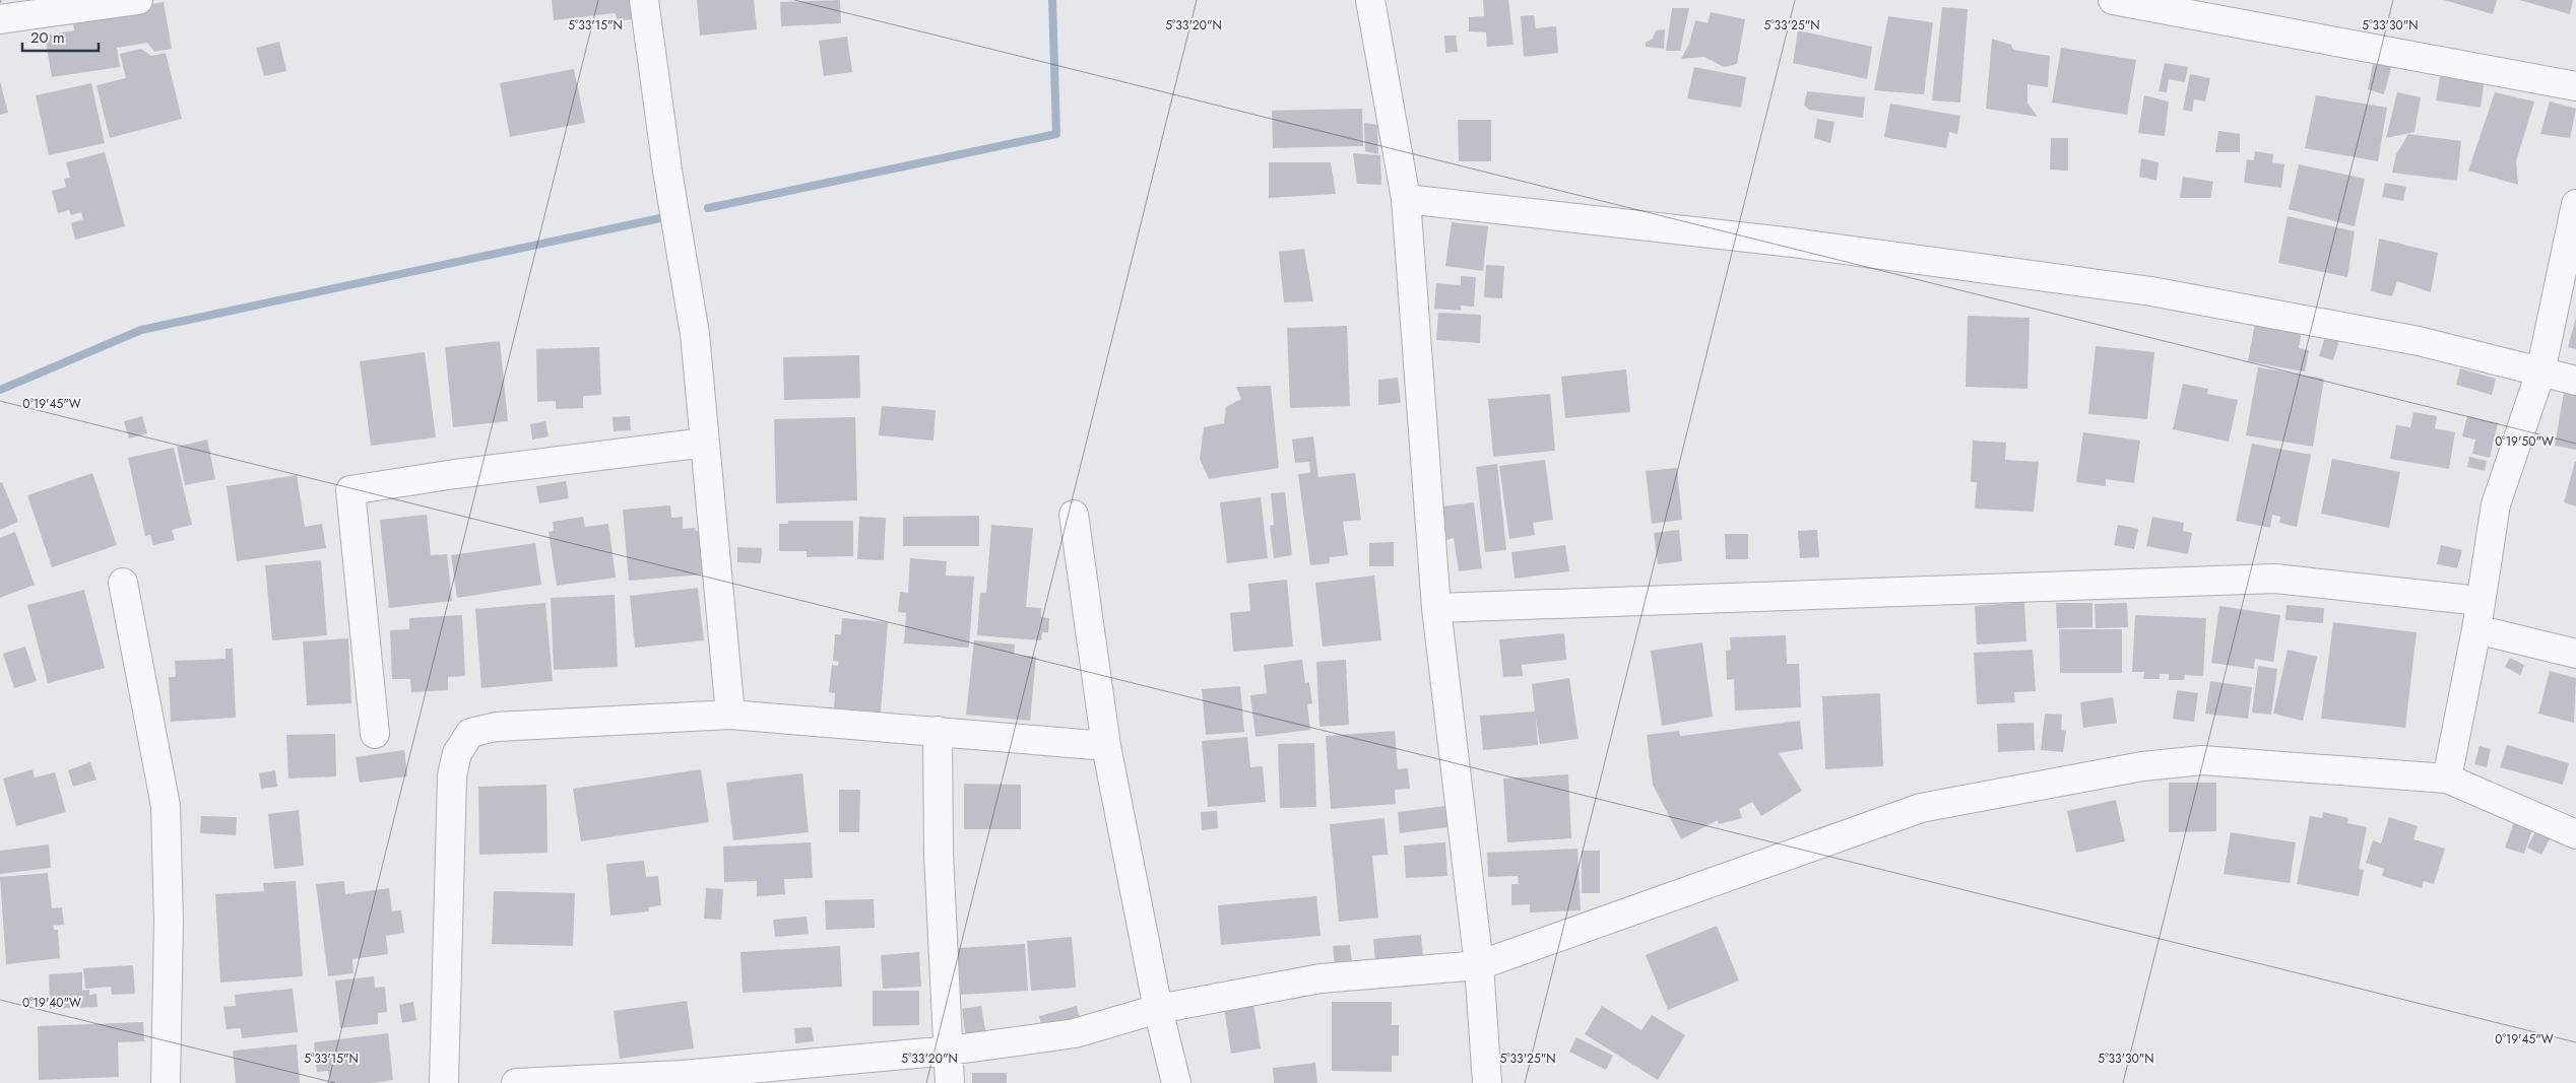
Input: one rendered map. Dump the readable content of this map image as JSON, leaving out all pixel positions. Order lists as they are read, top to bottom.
{
  "scale_bar": "20 m",
  "coordinates": [
    "5°33'15\"N",
    "5°33'20\"N",
    "5°33'25\"N",
    "5°33'30\"N",
    "0°19'45\"W",
    "0°19'50\"W",
    "0°19'40\"W"
  ]
}
